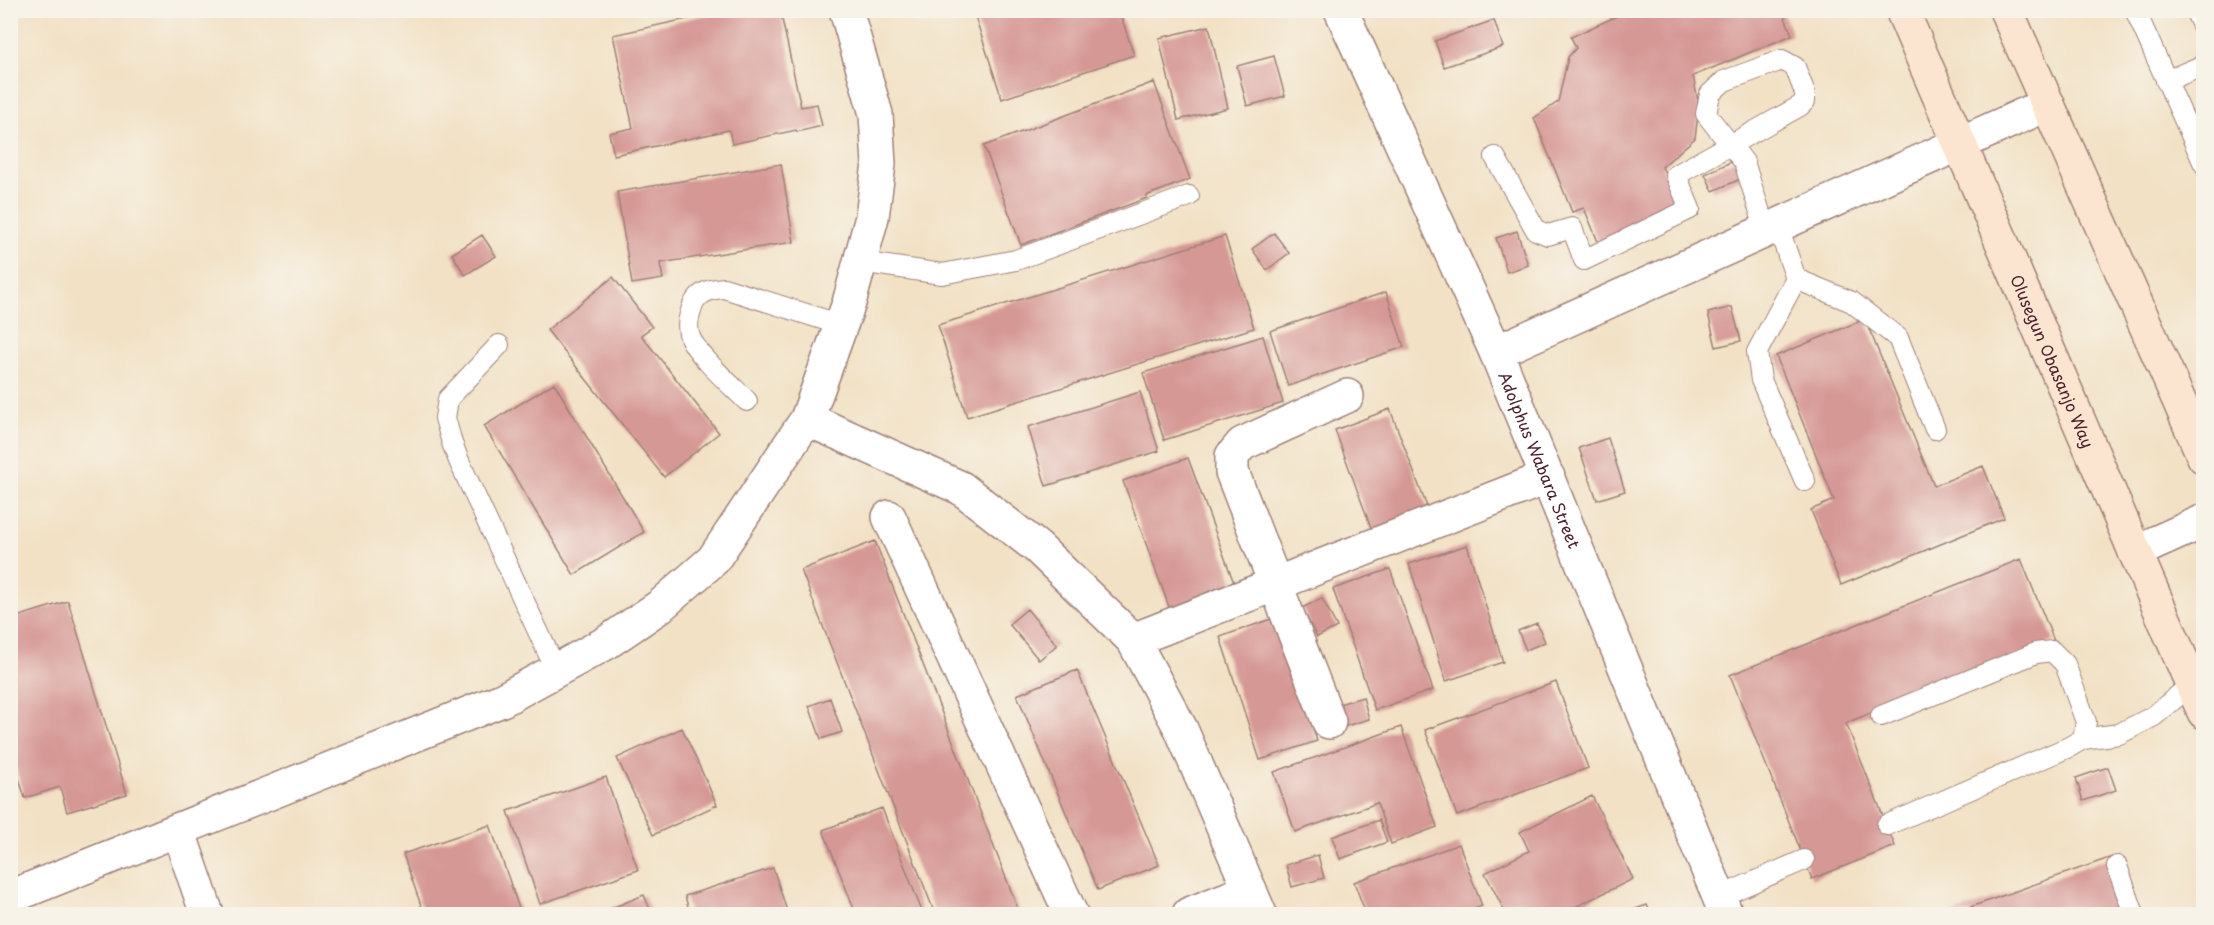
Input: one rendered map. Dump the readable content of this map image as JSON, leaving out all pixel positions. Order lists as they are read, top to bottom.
{
  "streets": {
    "main road": ["Olusegun Obasanjo Way"],
    "street": ["Adolphus Wabara Street"]
  }
}
